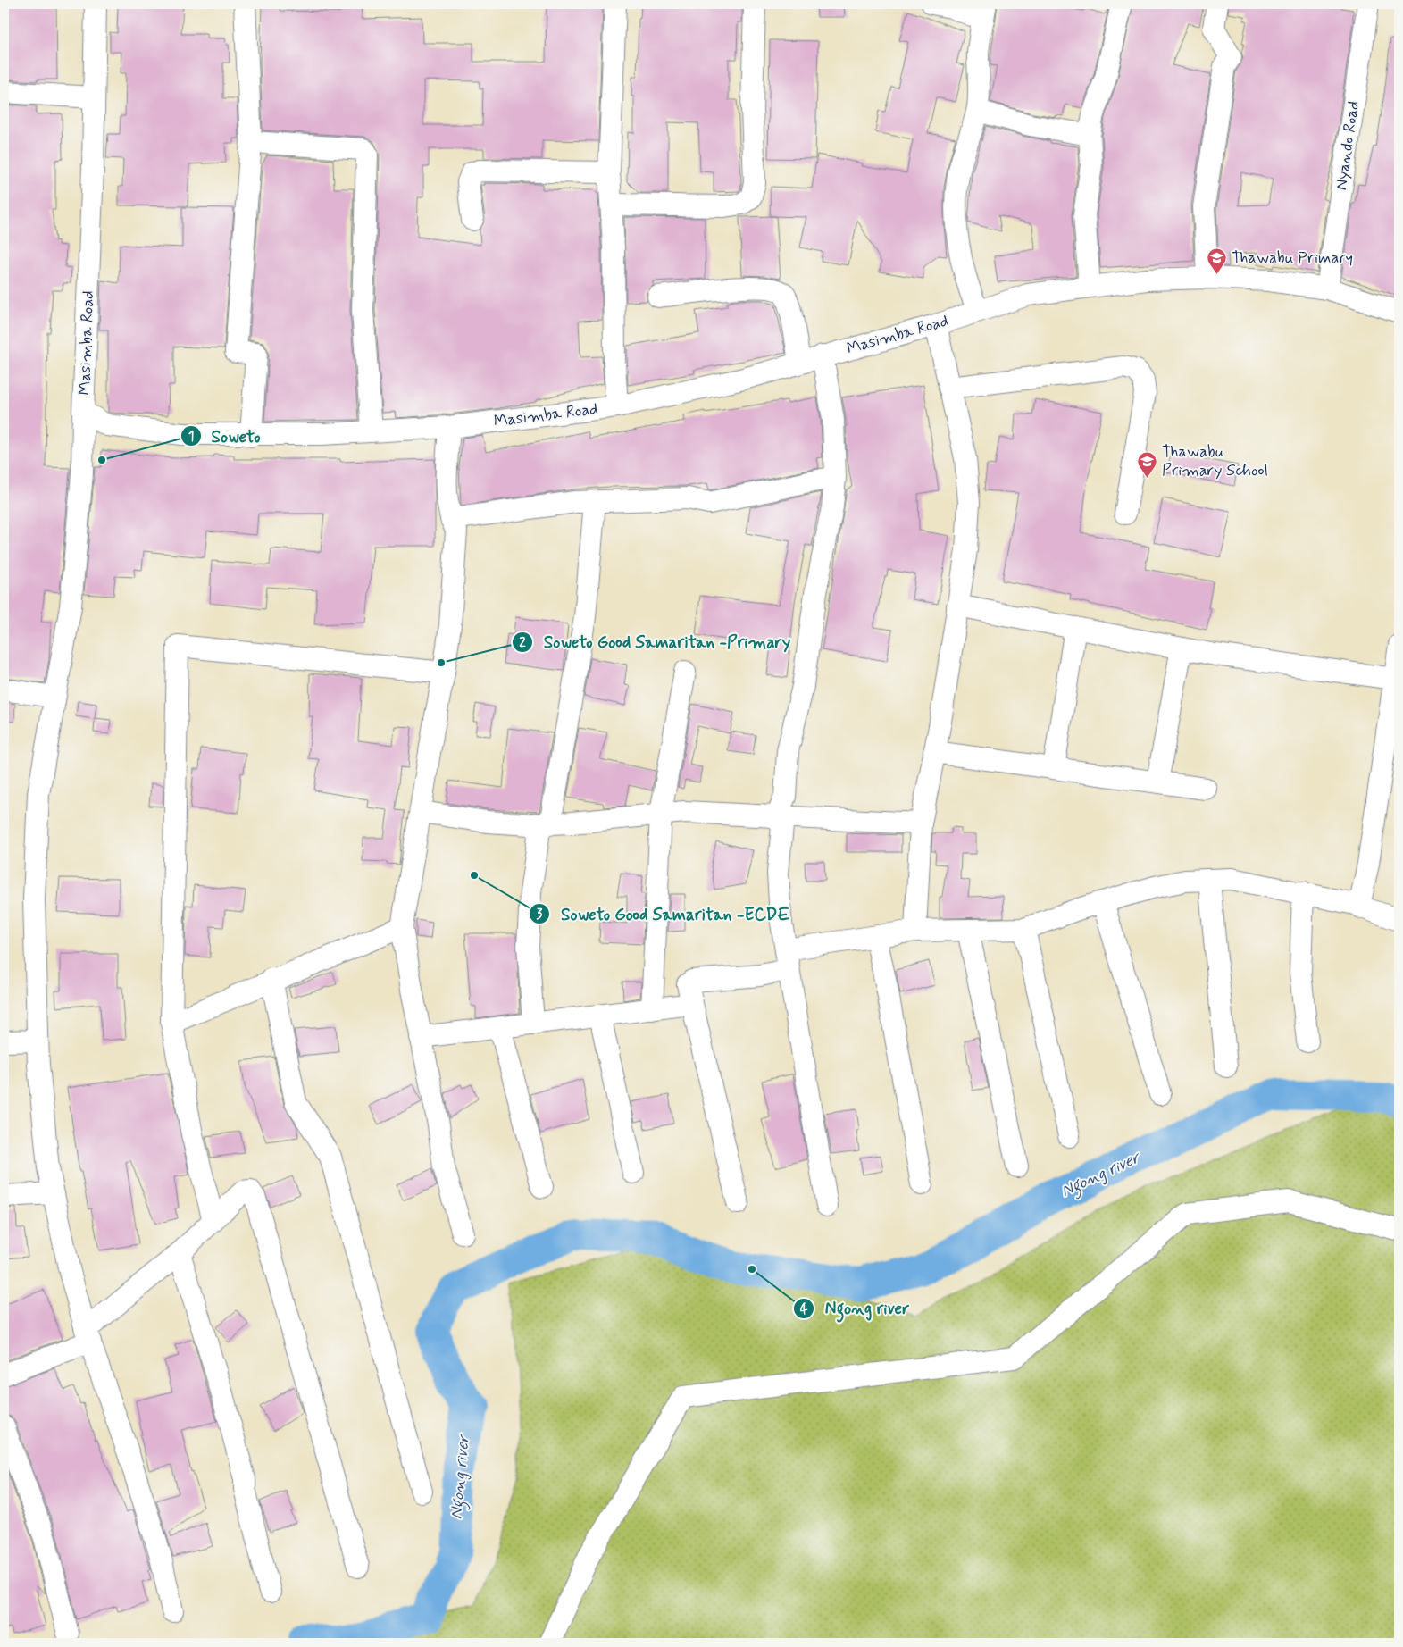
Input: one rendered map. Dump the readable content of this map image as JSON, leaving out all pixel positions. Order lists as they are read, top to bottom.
{
  "streets": {
    "street": ["Nyando Road", "Masimba Road"]
  },
  "crossings": [
    ["Nyando Road", "Masimba Road"]
  ],
  "water": ["Ngong river"],
  "places": {
    "school or university": ["Thawabu Primary", "Thawabu Primary School"],
    "other": [
      "Soweto",
      "Soweto Good Samaritan -Primary",
      "Soweto Good Samaritan -ECDE",
      "Ngong river"
    ]
  }
}
